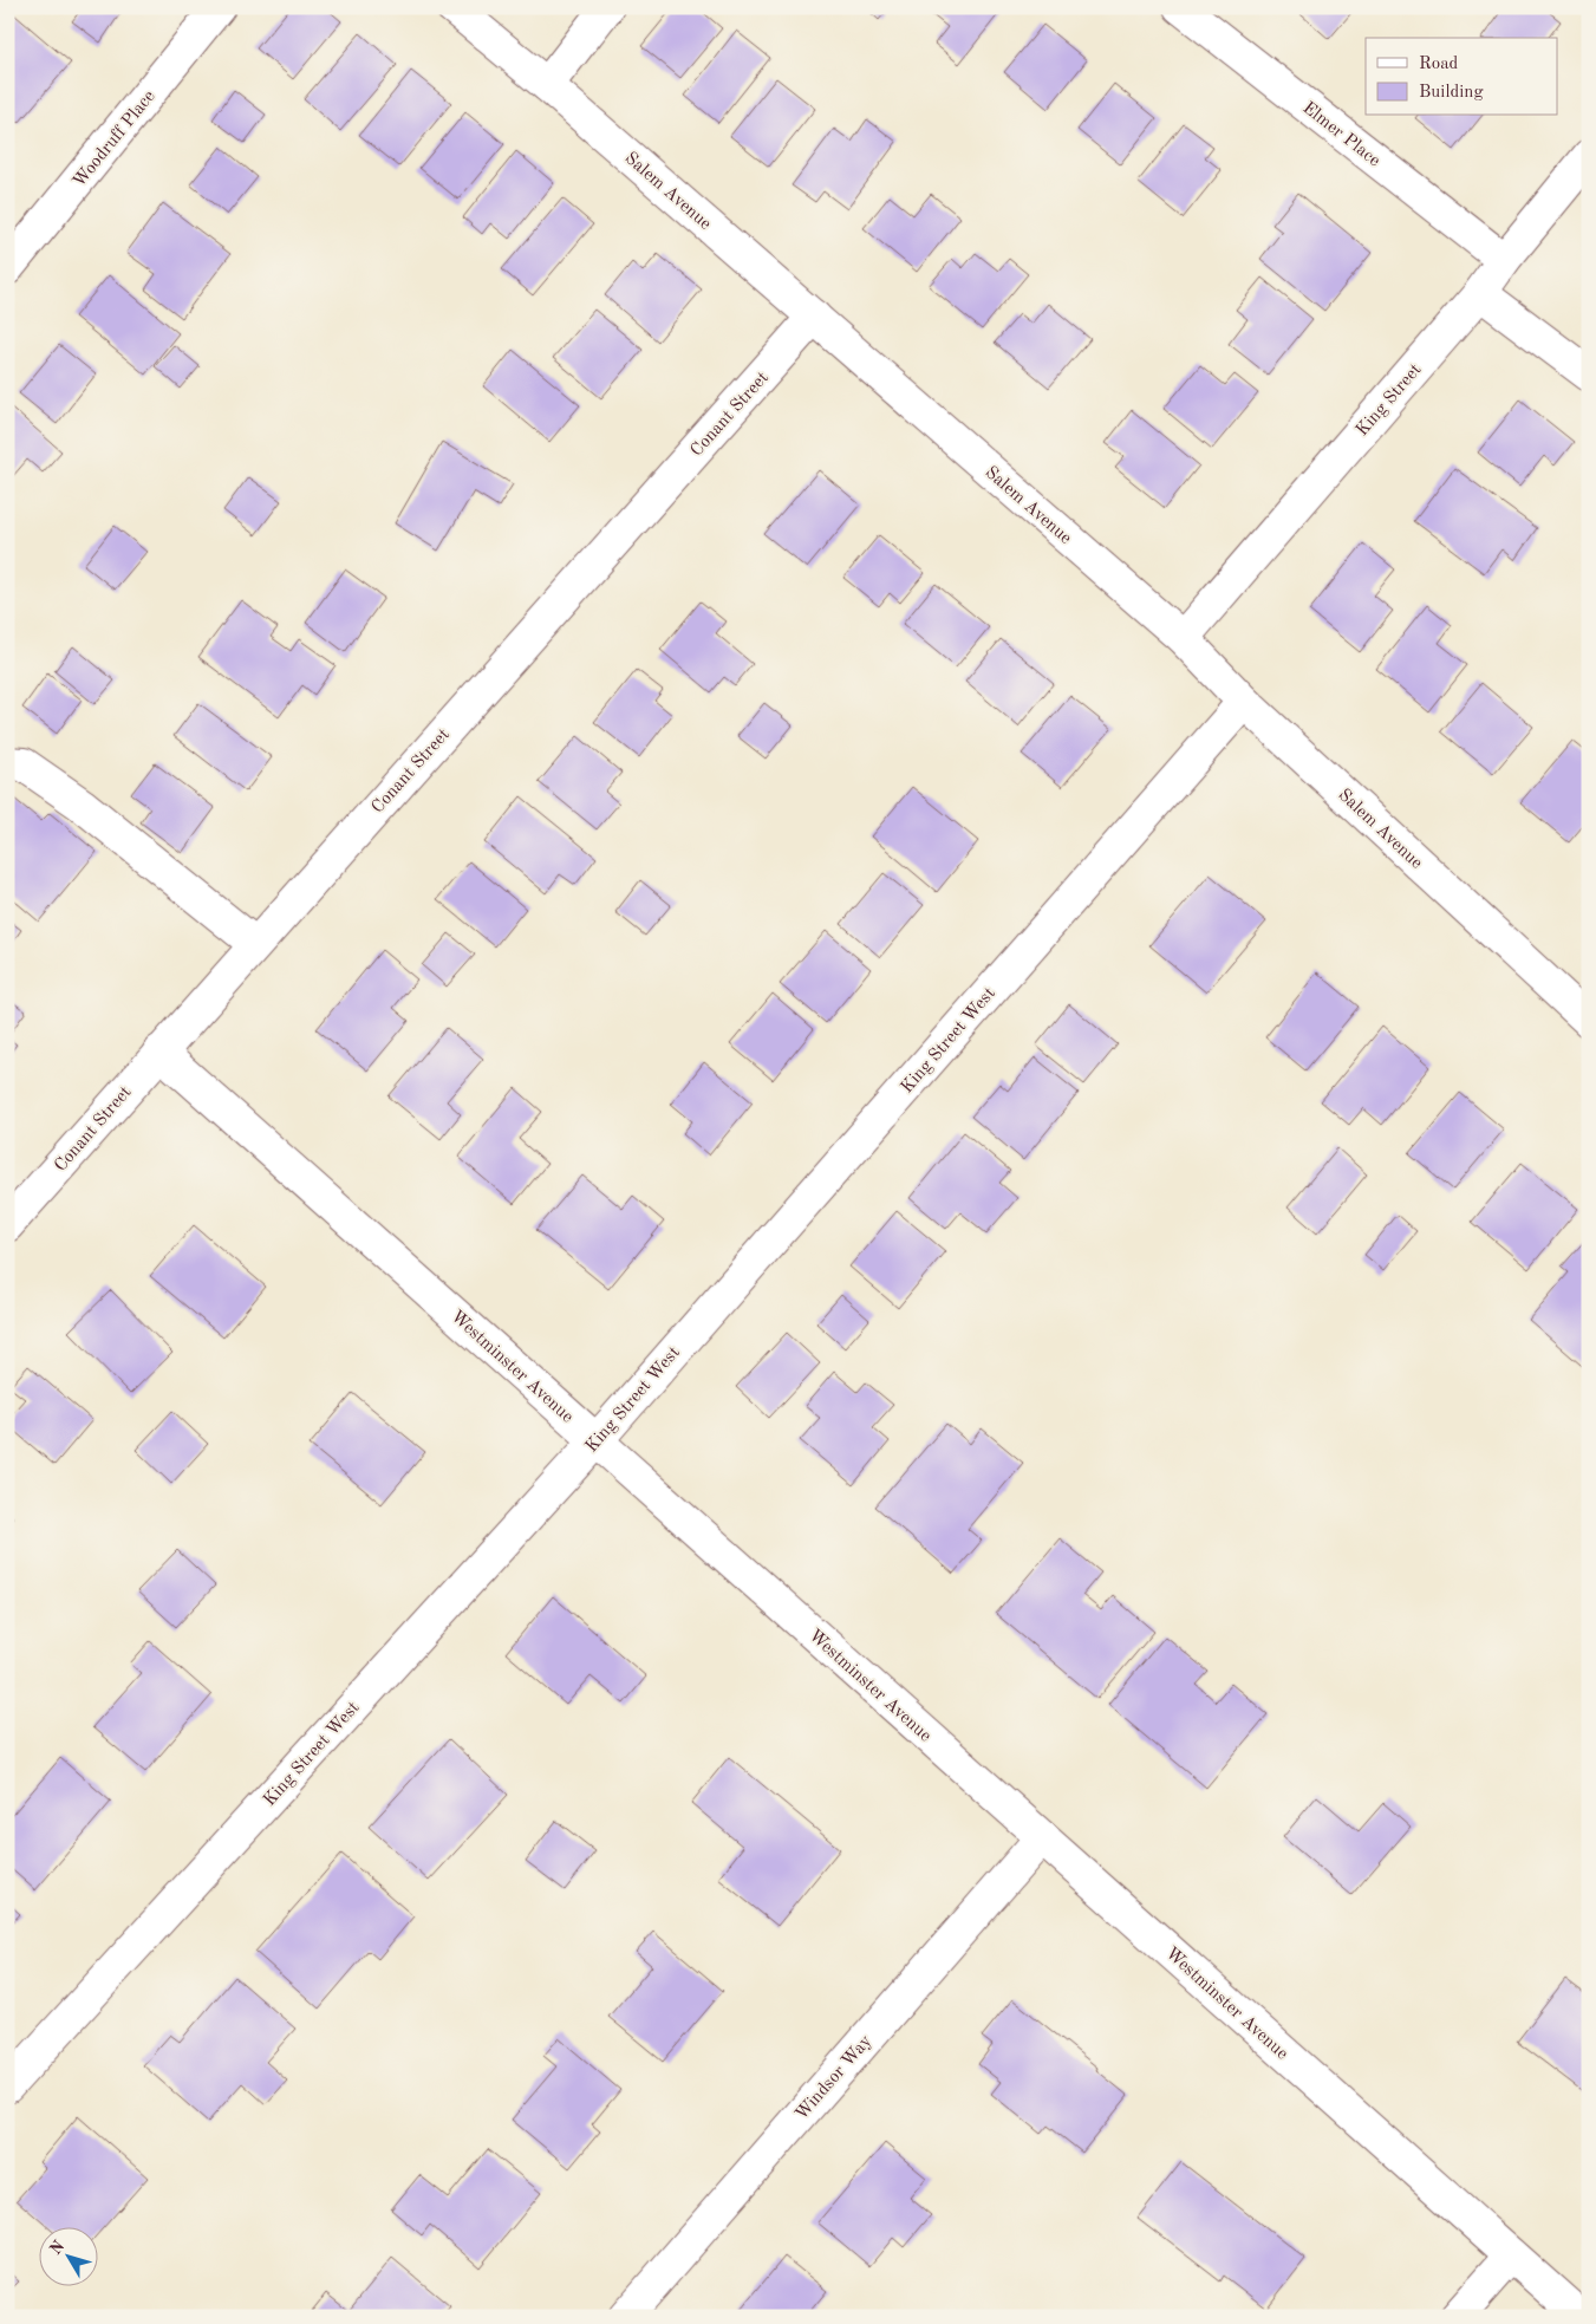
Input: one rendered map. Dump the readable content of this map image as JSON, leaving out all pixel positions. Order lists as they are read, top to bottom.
{
  "streets": {
    "street": [
      "Elmer Place",
      "Woodruff Place",
      "Salem Avenue",
      "King Street",
      "Conant Street",
      "King Street West",
      "Westminster Avenue",
      "Windsor Way"
    ]
  },
  "crossings": [
    ["Elmer Place", "King Street"],
    ["Salem Avenue", "King Street"],
    ["Salem Avenue", "Conant Street"],
    ["Salem Avenue", "King Street West"],
    ["Conant Street", "Westminster Avenue"],
    ["King Street West", "Westminster Avenue"],
    ["Westminster Avenue", "Windsor Way"]
  ],
  "legend": ["Road", "Building"],
  "north": "top left"
}
